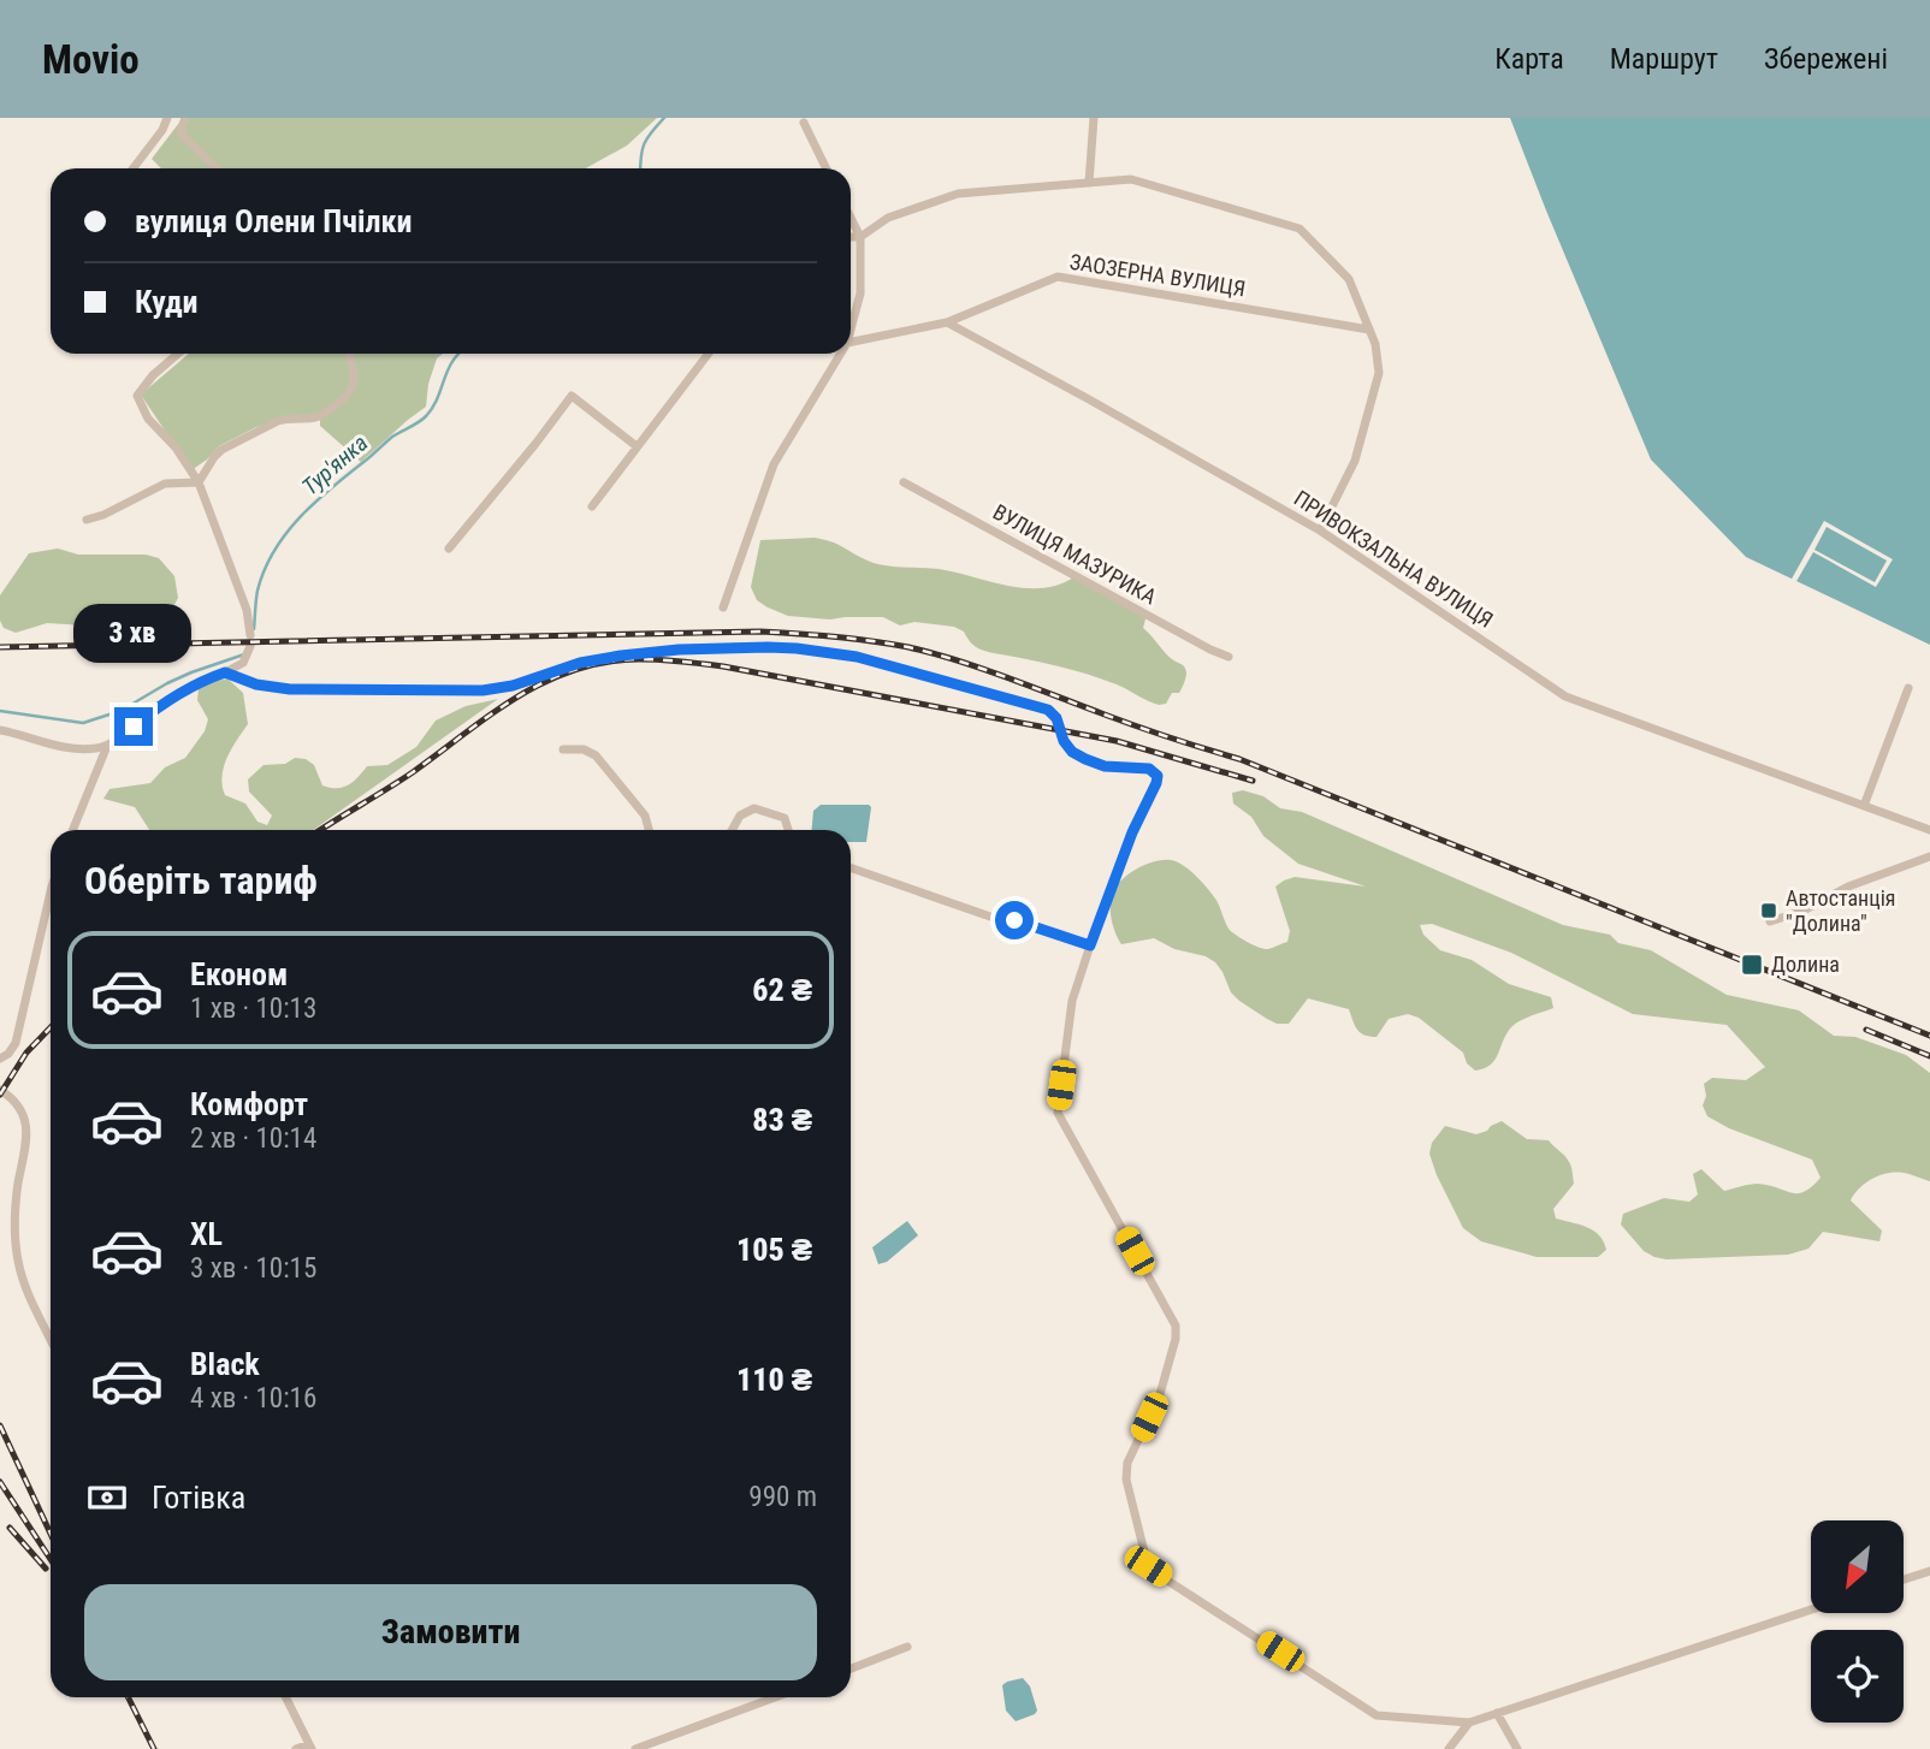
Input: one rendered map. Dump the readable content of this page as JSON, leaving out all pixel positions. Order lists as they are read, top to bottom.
{
  "streets": {
    "street": ["ЗАОЗЕРНА ВУЛИЦЯ", "ВУЛИЦЯ МАЗУРИКА", "ПРИВОКЗАЛЬНА ВУЛИЦЯ"]
  },
  "crossings": [
    ["ЗАОЗЕРНА ВУЛИЦЯ", "ПРИВОКЗАЛЬНА ВУЛИЦЯ"]
  ],
  "water": ["Тур'янка"],
  "places": {
    "transit": ["Автостанція \"Долина\"", "Долина"]
  },
  "north": "bottom left",
  "page": {
    "header": "Movio",
    "nav": ["Карта", "Маршрут", "Збережені"],
    "banner": ["вулиця Олени Пчілки", "Куди"],
    "bubble": "3 хв",
    "heading": "Оберіть тариф",
    "list": [
      {
        "name": "Економ",
        "note": "1 хв · 10:13",
        "value": "62 ₴"
      },
      {
        "name": "Комфорт",
        "note": "2 хв · 10:14",
        "value": "83 ₴"
      },
      {
        "name": "XL",
        "note": "3 хв · 10:15",
        "value": "105 ₴"
      },
      {
        "name": "Black",
        "note": "4 хв · 10:16",
        "value": "110 ₴"
      }
    ],
    "pay": ["Готівка", "990 m"],
    "buttons": "Замовити"
  }
}
